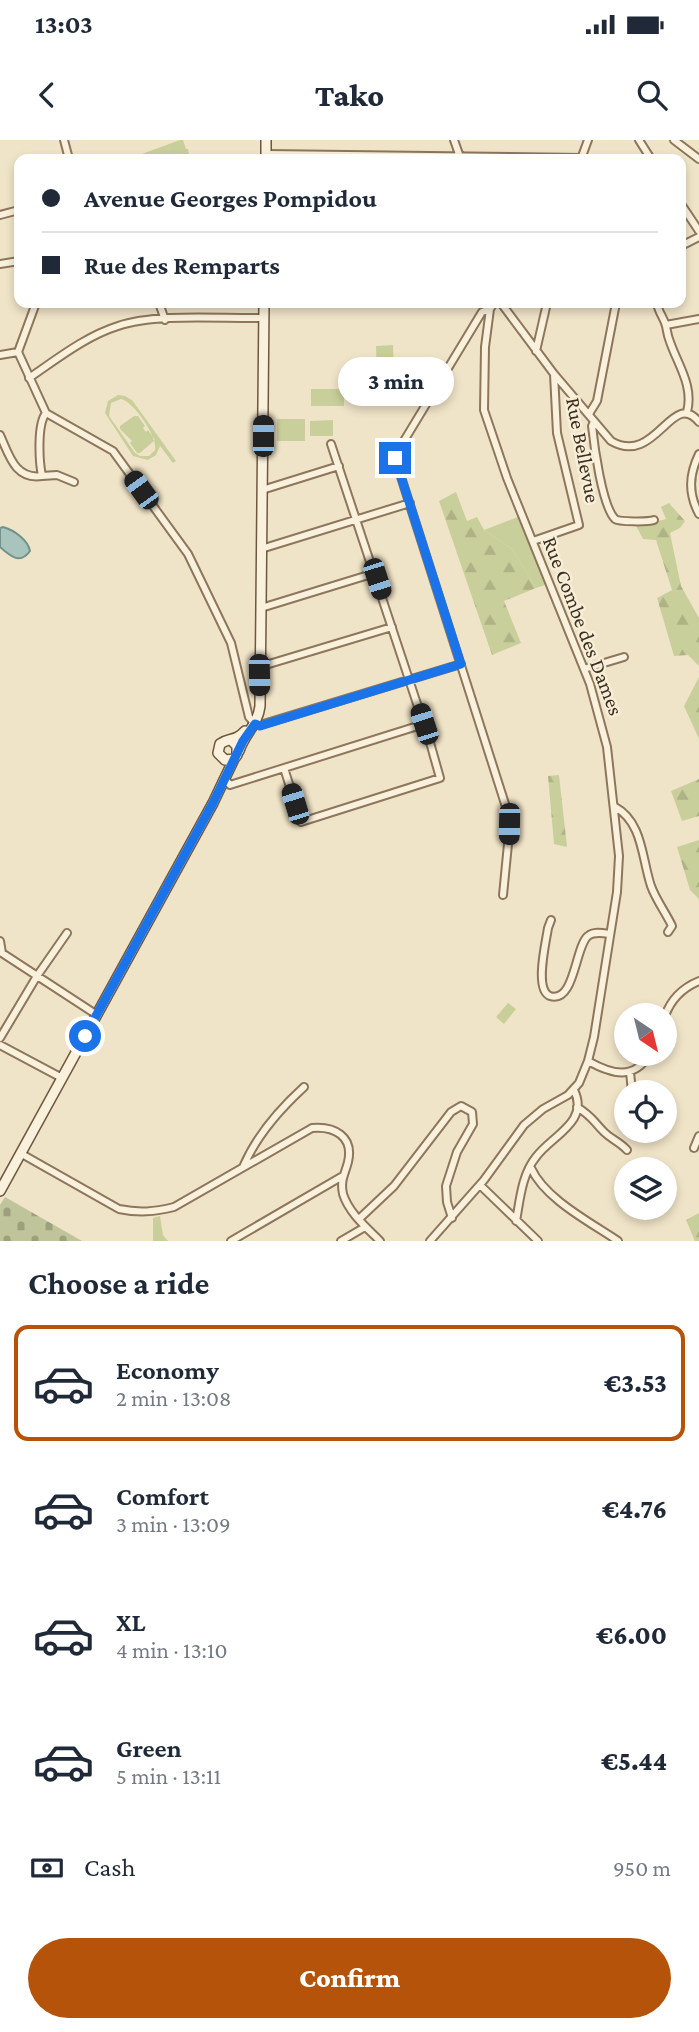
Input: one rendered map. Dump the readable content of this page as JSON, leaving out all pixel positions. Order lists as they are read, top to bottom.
{
  "streets": {
    "street": ["Rue Bellevue", "Rue Combe des Dames"]
  },
  "crossings": [
    ["Rue Bellevue", "Rue Combe des Dames"]
  ],
  "north": "bottom right",
  "page": {
    "status": "13:03",
    "header": "Tako",
    "banner": ["Avenue Georges Pompidou", "Rue des Remparts"],
    "bubble": "3 min",
    "heading": "Choose a ride",
    "list": [
      {
        "name": "Economy",
        "note": "2 min · 13:08",
        "value": "€3.53"
      },
      {
        "name": "Comfort",
        "note": "3 min · 13:09",
        "value": "€4.76"
      },
      {
        "name": "XL",
        "note": "4 min · 13:10",
        "value": "€6.00"
      },
      {
        "name": "Green",
        "note": "5 min · 13:11",
        "value": "€5.44"
      }
    ],
    "pay": ["Cash", "950 m"],
    "buttons": "Confirm"
  }
}
